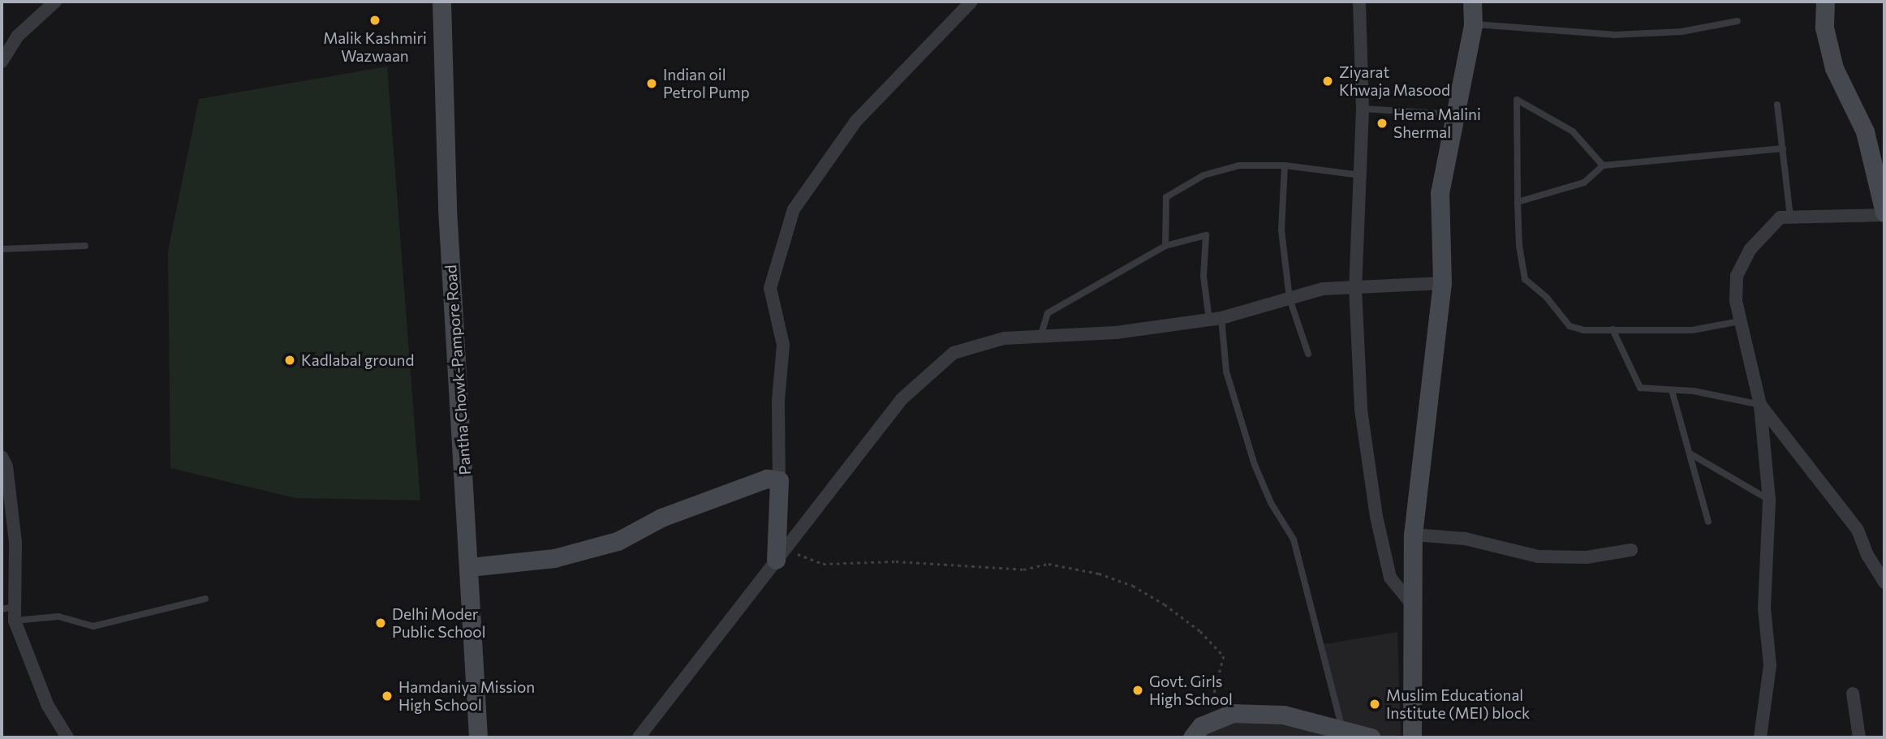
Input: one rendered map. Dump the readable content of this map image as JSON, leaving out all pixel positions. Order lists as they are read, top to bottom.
{
  "streets": {
    "street": ["Pantha Chowk-Pampore Road"]
  },
  "places": [
    "Malik Kashmiri Wazwaan",
    "Ziyarat Khwaja Masood",
    "Indian oil Petrol Pump",
    "Hema Malini Shermal",
    "Kadlabal ground",
    "Delhi Moder Public School",
    "Govt. Girls High School",
    "Hamdaniya Mission High School",
    "Muslim Educational Institute (MEI) block"
  ]
}
